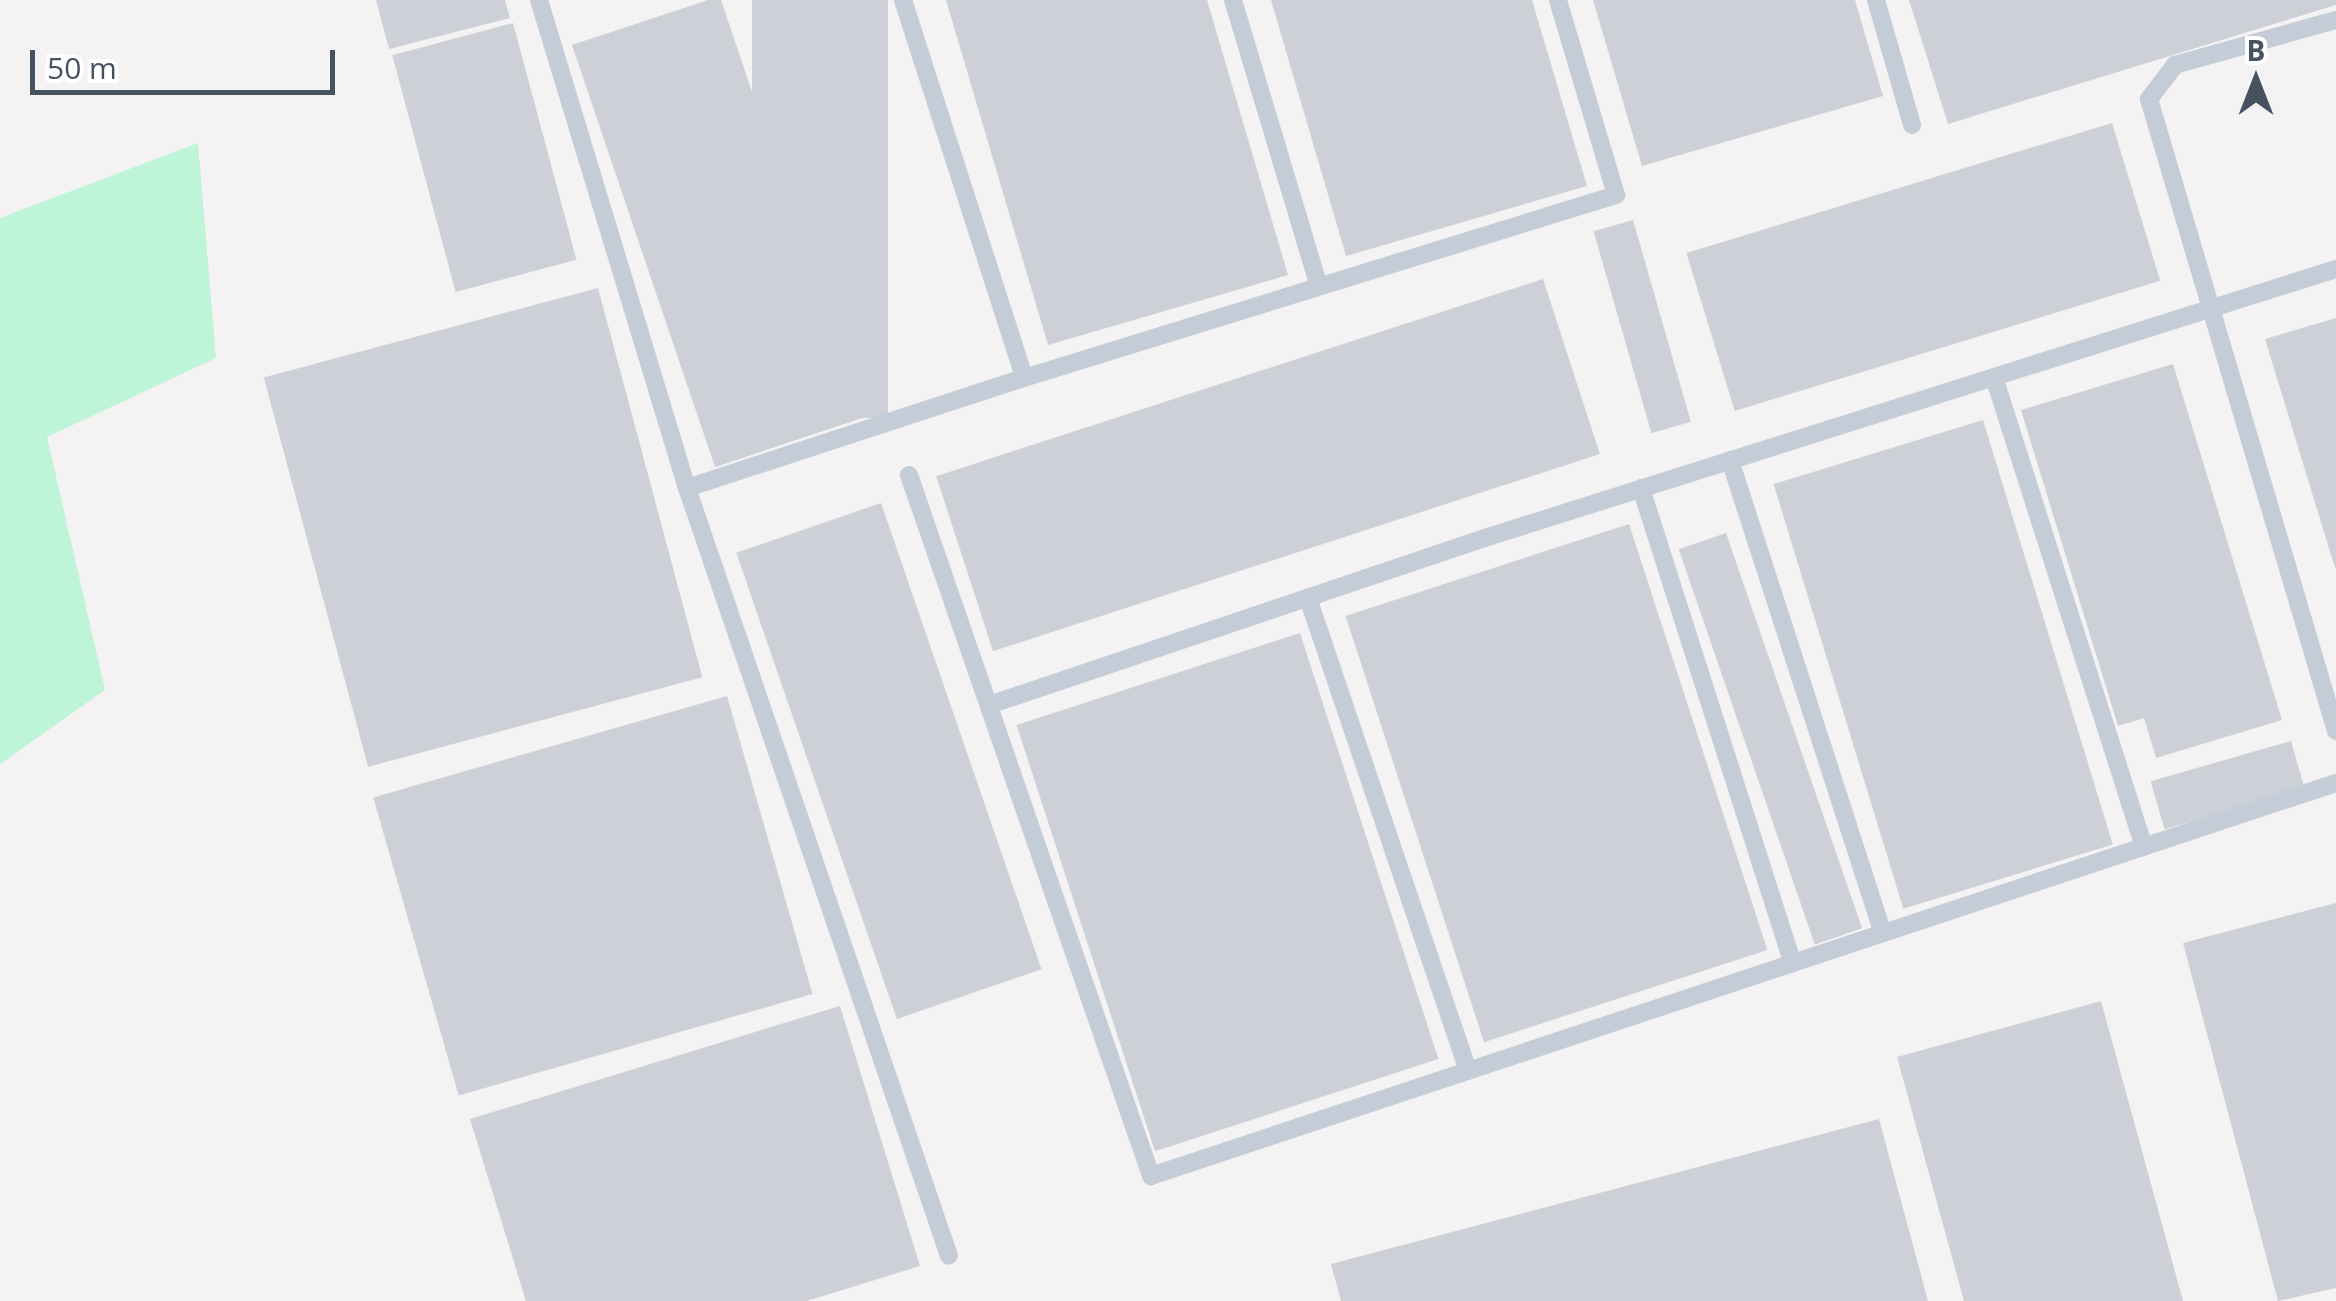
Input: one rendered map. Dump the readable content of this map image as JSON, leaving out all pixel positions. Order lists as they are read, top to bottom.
{
  "scale_bar": "50 m",
  "north": "top"
}
